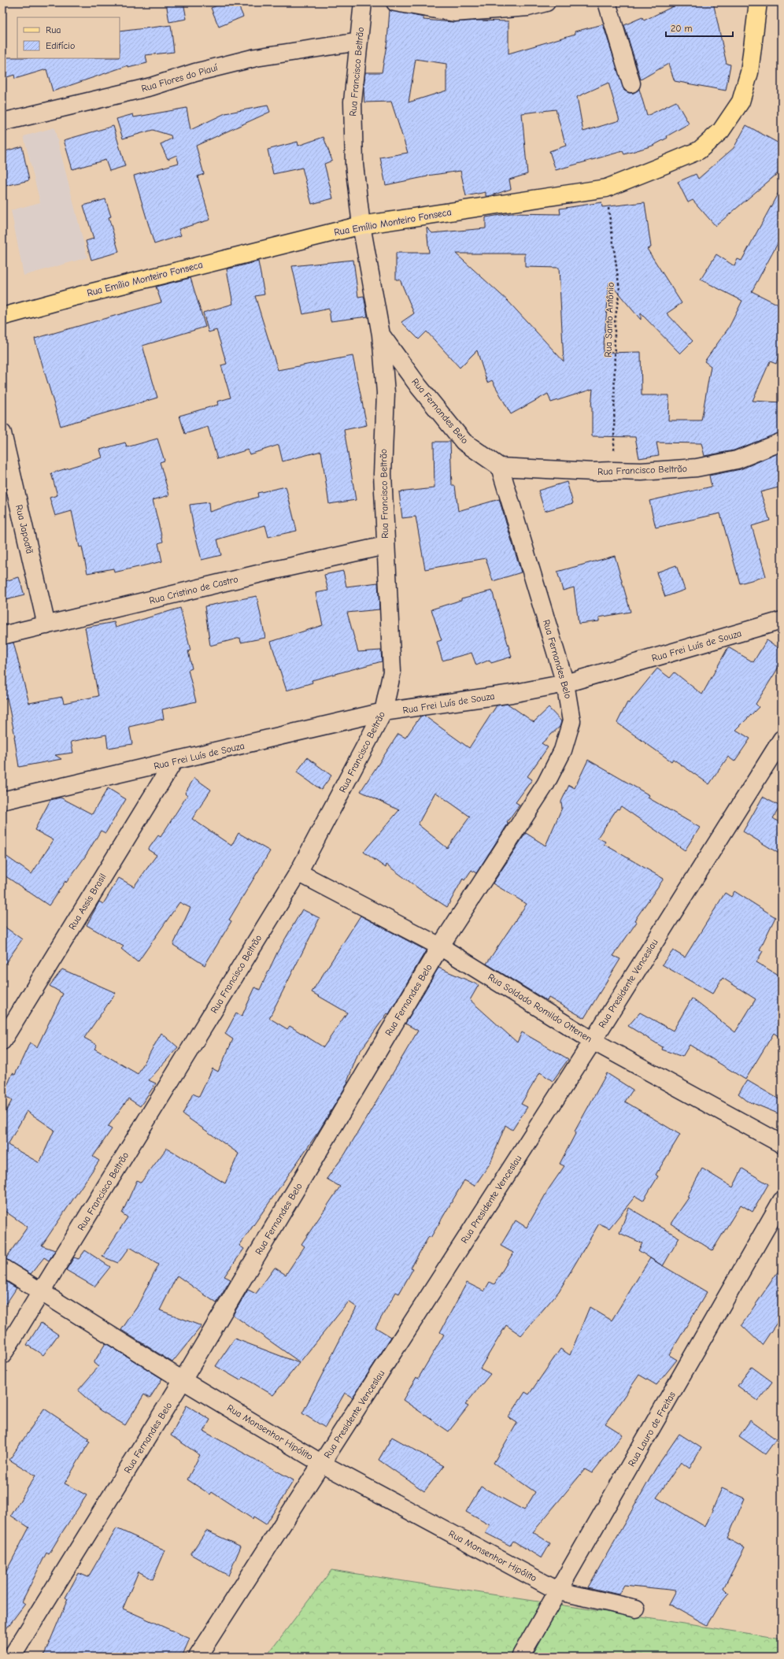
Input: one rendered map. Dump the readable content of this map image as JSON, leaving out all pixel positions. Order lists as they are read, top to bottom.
{
  "streets": {
    "main road": ["Rua Emílio Monteiro Fonseca"],
    "street": [
      "Rua Francisco Beltrão",
      "Rua Flores do Piauí",
      "Rua Fernandes Belo",
      "Rua Japoatã",
      "Rua Cristino de Castro",
      "Rua Frei Luís de Souza",
      "Rua Assis Brasil",
      "Rua Presidente Venceslau",
      "Rua Soldado Romildo Ottenen",
      "Rua Lauro de Freitas",
      "Rua Monsenhor Hipólito"
    ],
    "path": ["Rua Santo Antônio"]
  },
  "crossings": [
    ["Rua Francisco Beltrão", "Rua Flores do Piauí"],
    ["Rua Francisco Beltrão", "Rua Emílio Monteiro Fonseca"],
    ["Rua Francisco Beltrão", "Rua Santo Antônio"],
    ["Rua Francisco Beltrão", "Rua Fernandes Belo"],
    ["Rua Francisco Beltrão", "Rua Cristino de Castro"],
    ["Rua Francisco Beltrão", "Rua Frei Luís de Souza"],
    ["Rua Francisco Beltrão", "Rua Soldado Romildo Ottenen"],
    ["Rua Francisco Beltrão", "Rua Monsenhor Hipólito"],
    ["Rua Emílio Monteiro Fonseca", "Rua Santo Antônio"],
    ["Rua Fernandes Belo", "Rua Frei Luís de Souza"],
    ["Rua Fernandes Belo", "Rua Soldado Romildo Ottenen"],
    ["Rua Fernandes Belo", "Rua Monsenhor Hipólito"],
    ["Rua Japoatã", "Rua Cristino de Castro"],
    ["Rua Frei Luís de Souza", "Rua Assis Brasil"],
    ["Rua Presidente Venceslau", "Rua Soldado Romildo Ottenen"],
    ["Rua Presidente Venceslau", "Rua Monsenhor Hipólito"],
    ["Rua Lauro de Freitas", "Rua Monsenhor Hipólito"]
  ],
  "legend": ["Rua", "Edifício"],
  "scale_bar": "20 m"
}
